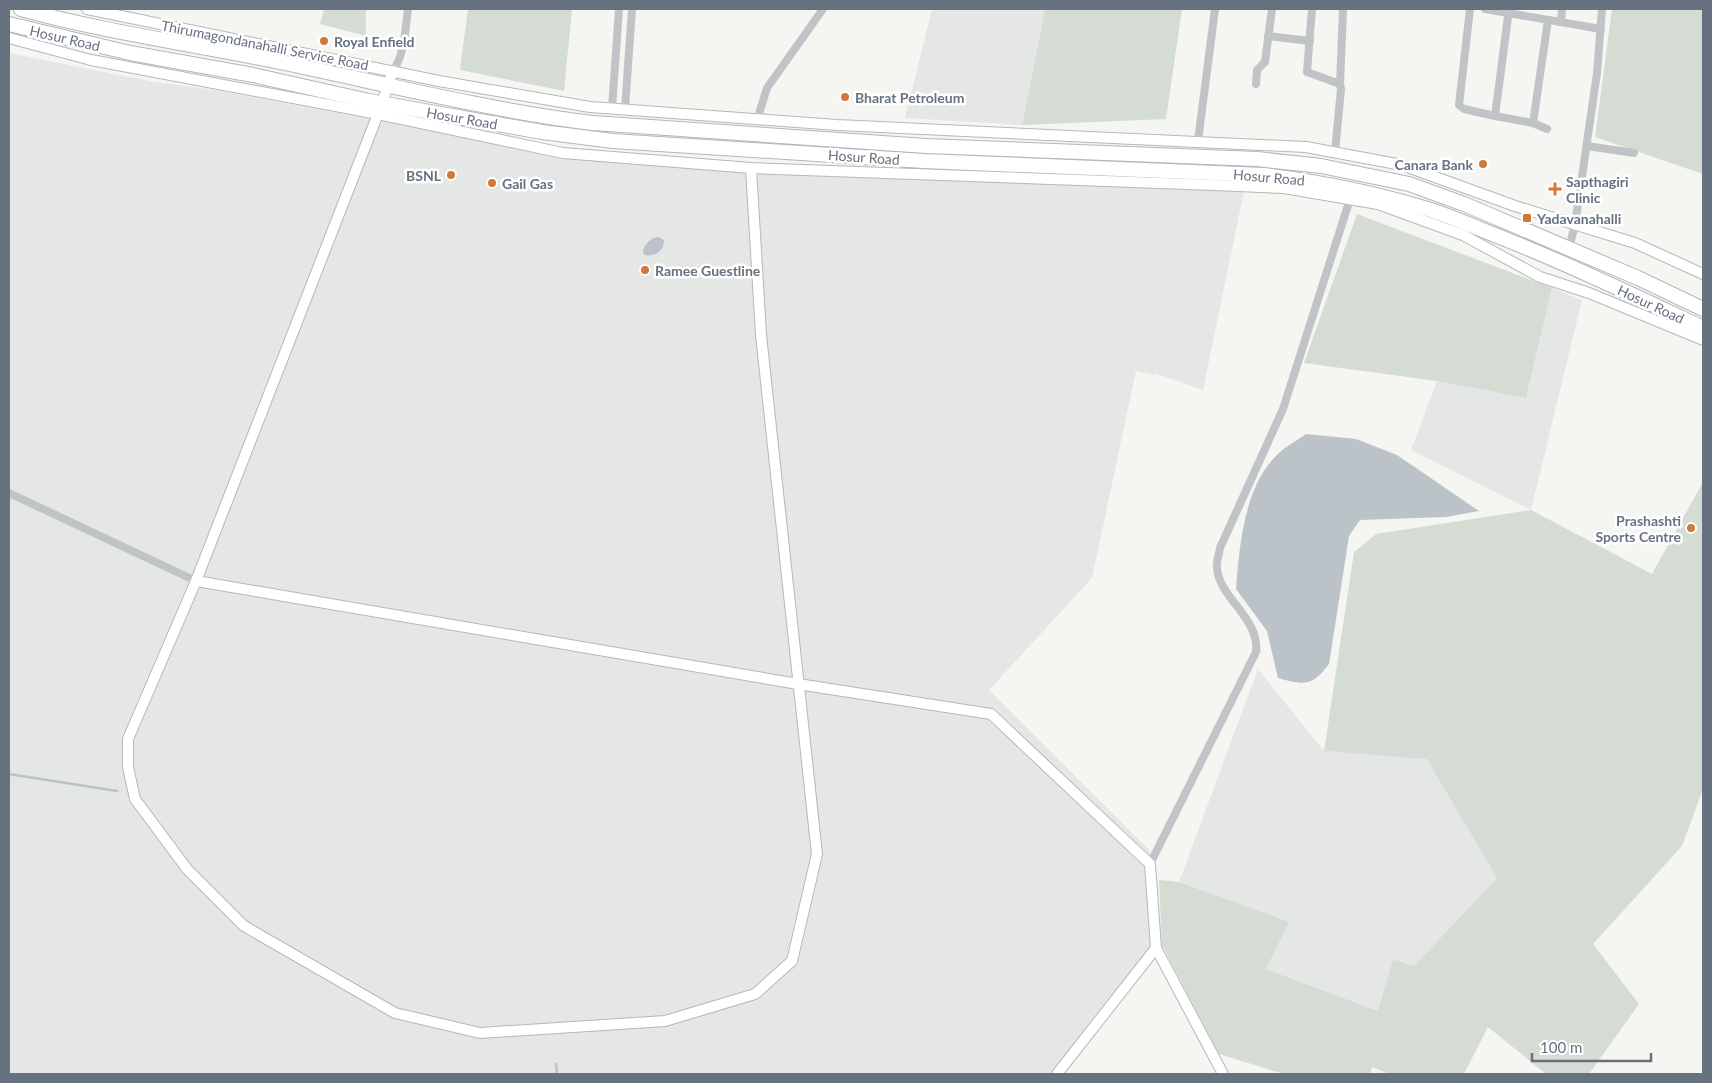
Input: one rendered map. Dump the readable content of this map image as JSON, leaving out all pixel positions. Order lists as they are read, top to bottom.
{
  "streets": {
    "highway": ["Hosur Road"],
    "street": ["Thirumagondanahalli Service Road"]
  },
  "places": {
    "other": [
      "Royal Enfield",
      "Bharat Petroleum",
      "Canara Bank",
      "BSNL",
      "Gail Gas",
      "Ramee Guestline",
      "Prashashti Sports Centre"
    ],
    "health": ["Sapthagiri Clinic"],
    "transit": ["Yadavanahalli"]
  },
  "scale_bar": "100 m"
}
